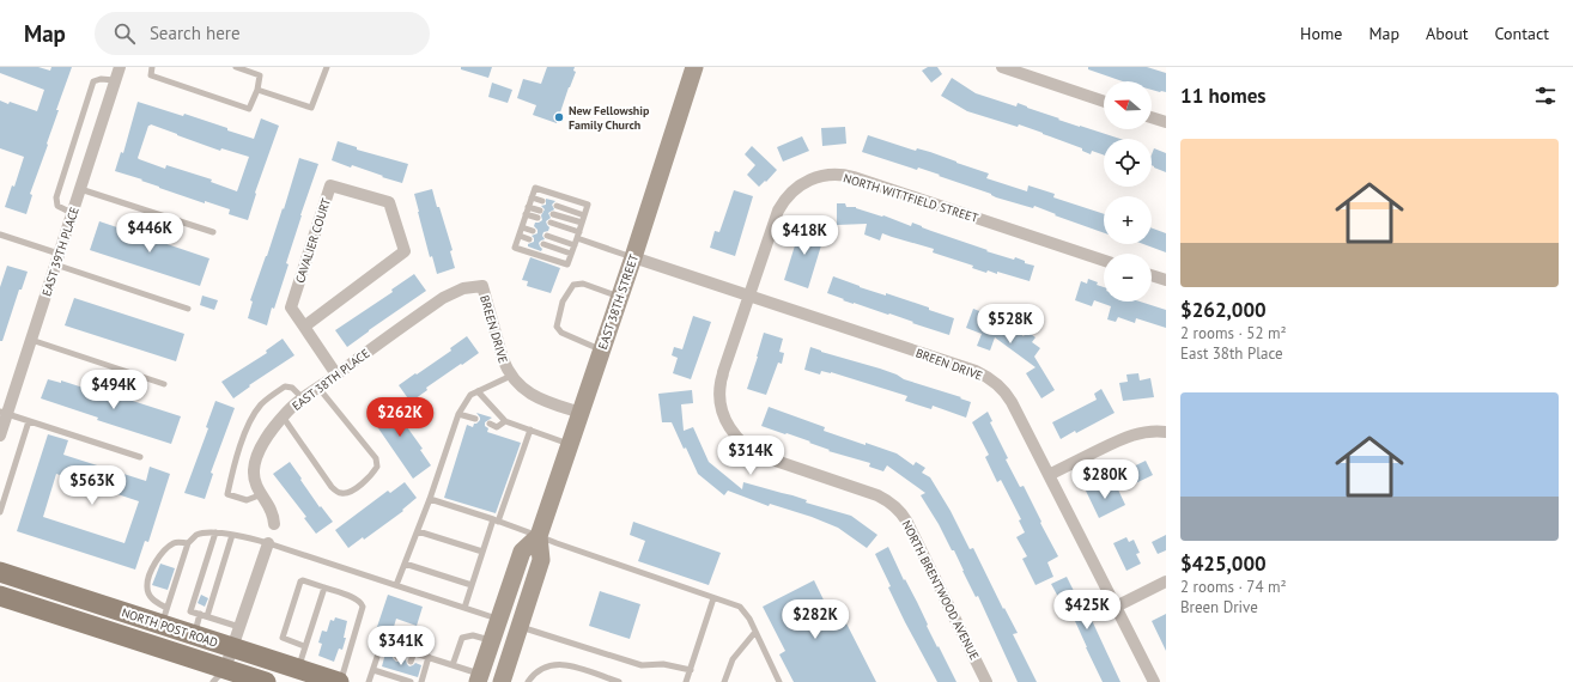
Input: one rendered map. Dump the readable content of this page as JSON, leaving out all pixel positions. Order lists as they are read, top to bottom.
{
  "streets": {
    "main road": ["EAST 38TH STREET", "NORTH POST ROAD"],
    "street": [
      "NORTH WITTFIELD STREET",
      "CAVALIER COURT",
      "EAST 39TH PLACE",
      "BREEN DRIVE",
      "EAST 38TH PLACE",
      "NORTH BRENTWOOD AVENUE"
    ]
  },
  "crossings": [
    ["NORTH WITTFIELD STREET", "BREEN DRIVE"],
    ["NORTH WITTFIELD STREET", "NORTH BRENTWOOD AVENUE"],
    ["CAVALIER COURT", "EAST 38TH PLACE"],
    ["EAST 38TH STREET", "BREEN DRIVE"],
    ["BREEN DRIVE", "EAST 38TH PLACE"],
    ["BREEN DRIVE", "NORTH BRENTWOOD AVENUE"]
  ],
  "places": ["New Fellowship Family Church"],
  "north": "left",
  "page": {
    "header": "Map",
    "search": "Search here",
    "nav": [
      "Home",
      "Map",
      "About",
      "Contact"
    ],
    "heading": "11 homes",
    "map_buttons": ["+", "−"],
    "list": [
      {
        "name": "$262,000",
        "note": "2 rooms · 52 m² · East 38th Place"
      },
      {
        "name": "$425,000",
        "note": "2 rooms · 74 m² · Breen Drive"
      }
    ],
    "price": [
      "$446K",
      "$418K",
      "$528K",
      "$494K",
      "$262K",
      "$314K",
      "$280K",
      "$563K",
      "$425K",
      "$282K",
      "$341K"
    ]
  }
}
